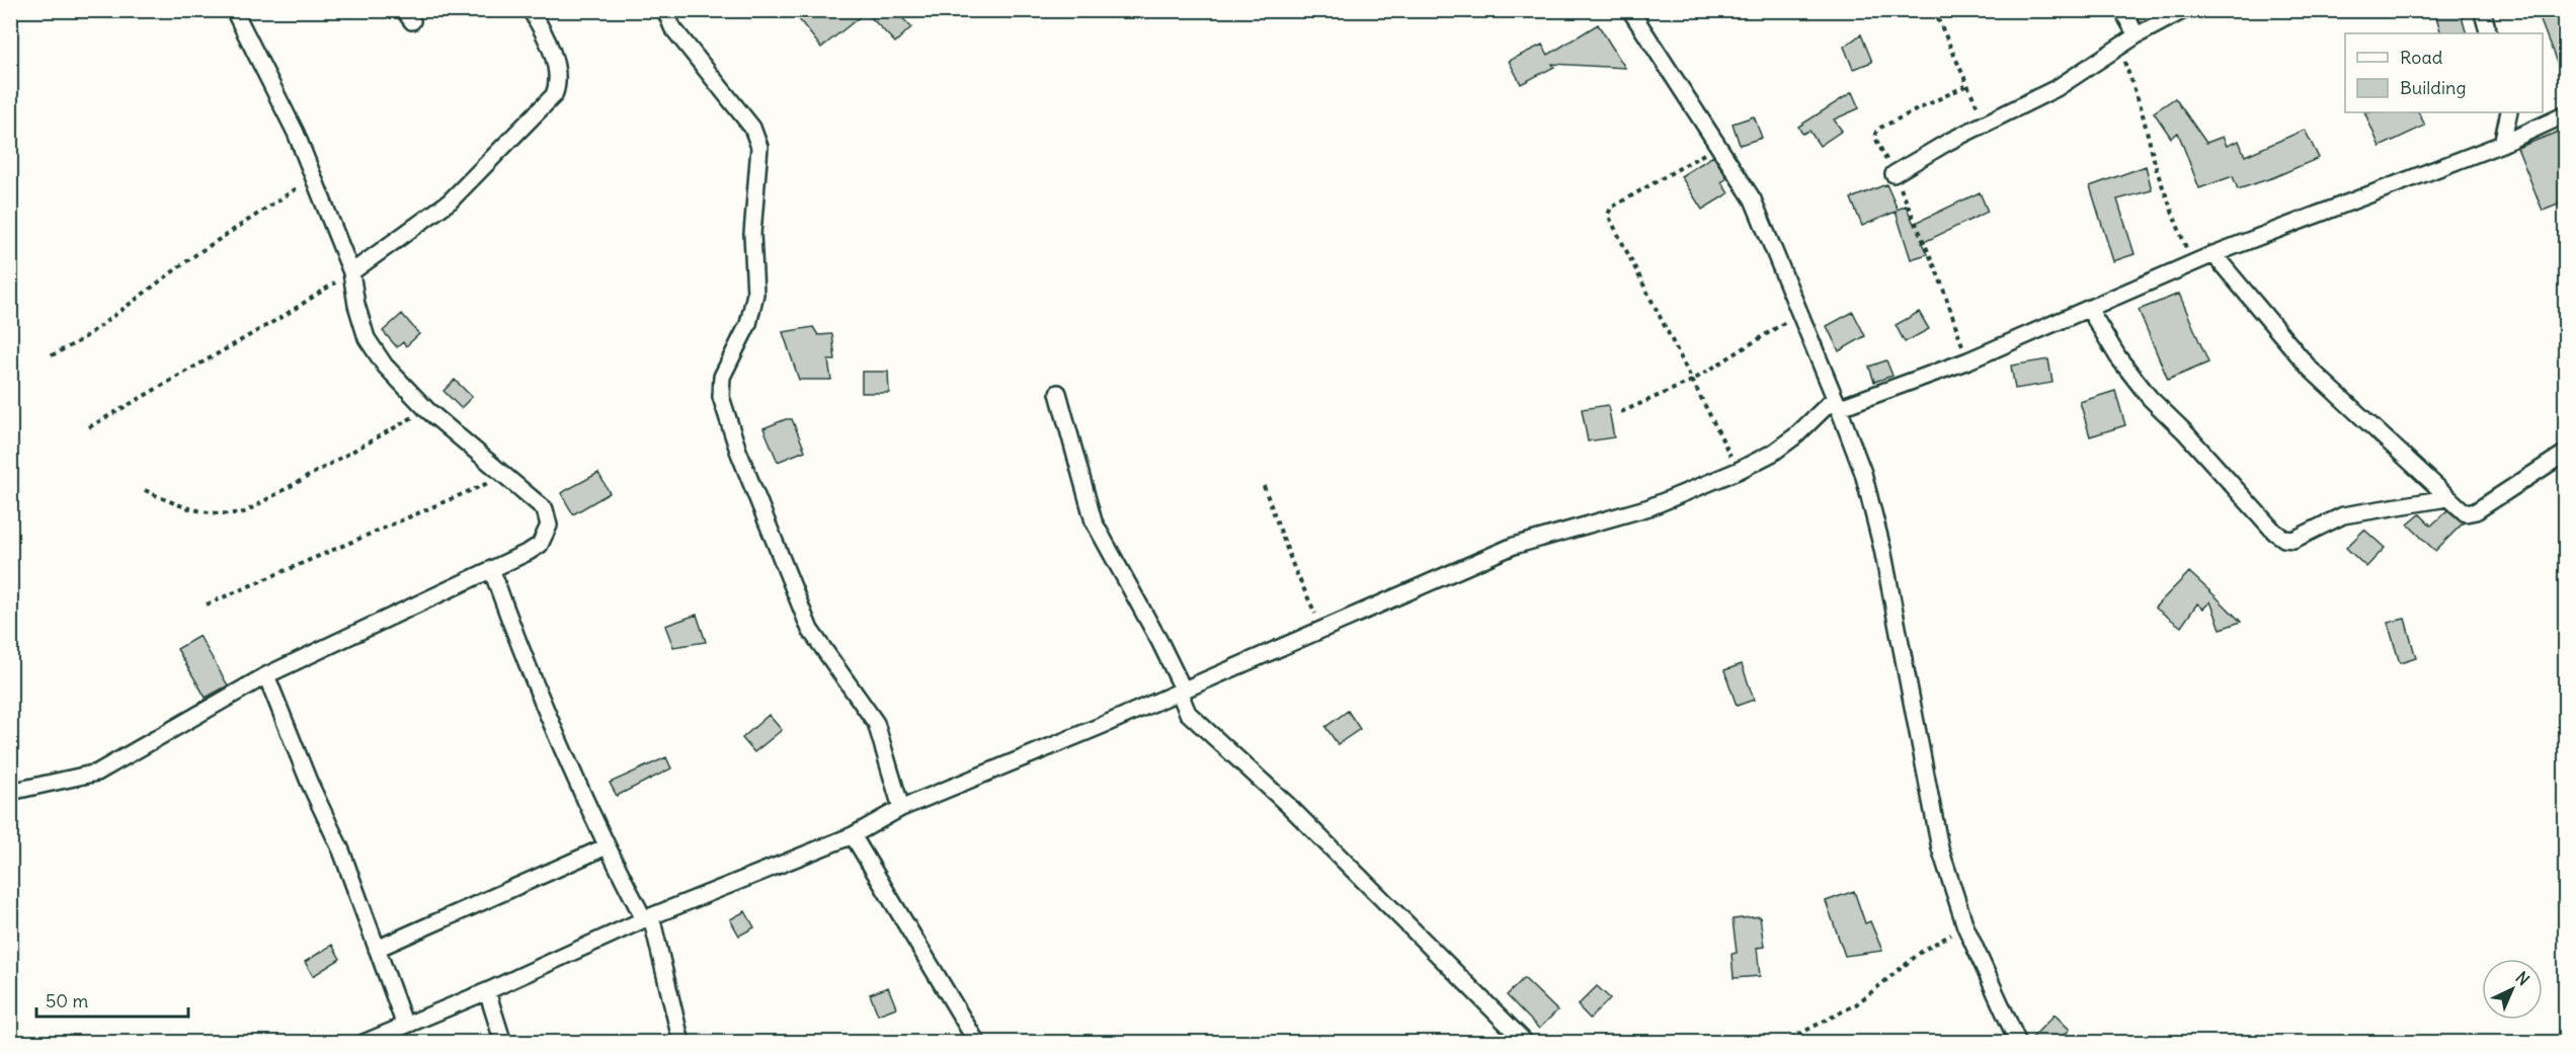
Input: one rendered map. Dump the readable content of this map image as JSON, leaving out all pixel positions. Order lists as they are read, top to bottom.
{
  "legend": ["Road", "Building"],
  "scale_bar": "50 m",
  "north": "top right"
}
